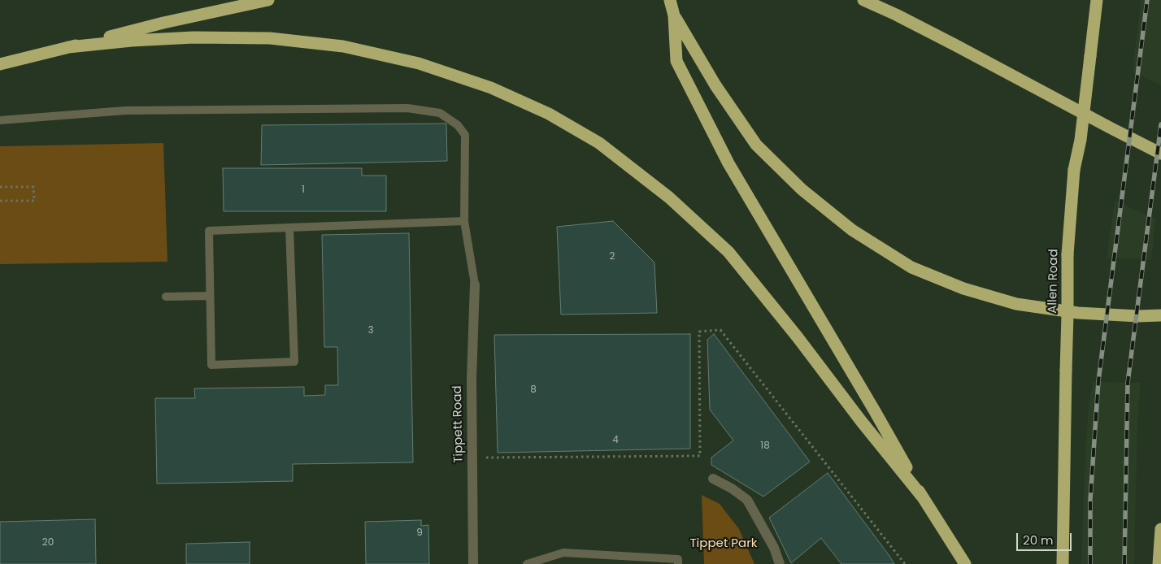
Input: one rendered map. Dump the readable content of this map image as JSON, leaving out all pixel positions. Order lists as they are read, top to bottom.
{
  "streets": {
    "highway": ["Allen Road"],
    "street": ["Tippett Road"]
  },
  "parks": ["Tippet Park"],
  "house_numbers": [
    "1",
    "2",
    "3",
    "8",
    "4",
    "18",
    "9",
    "20"
  ],
  "scale_bar": "20 m"
}
